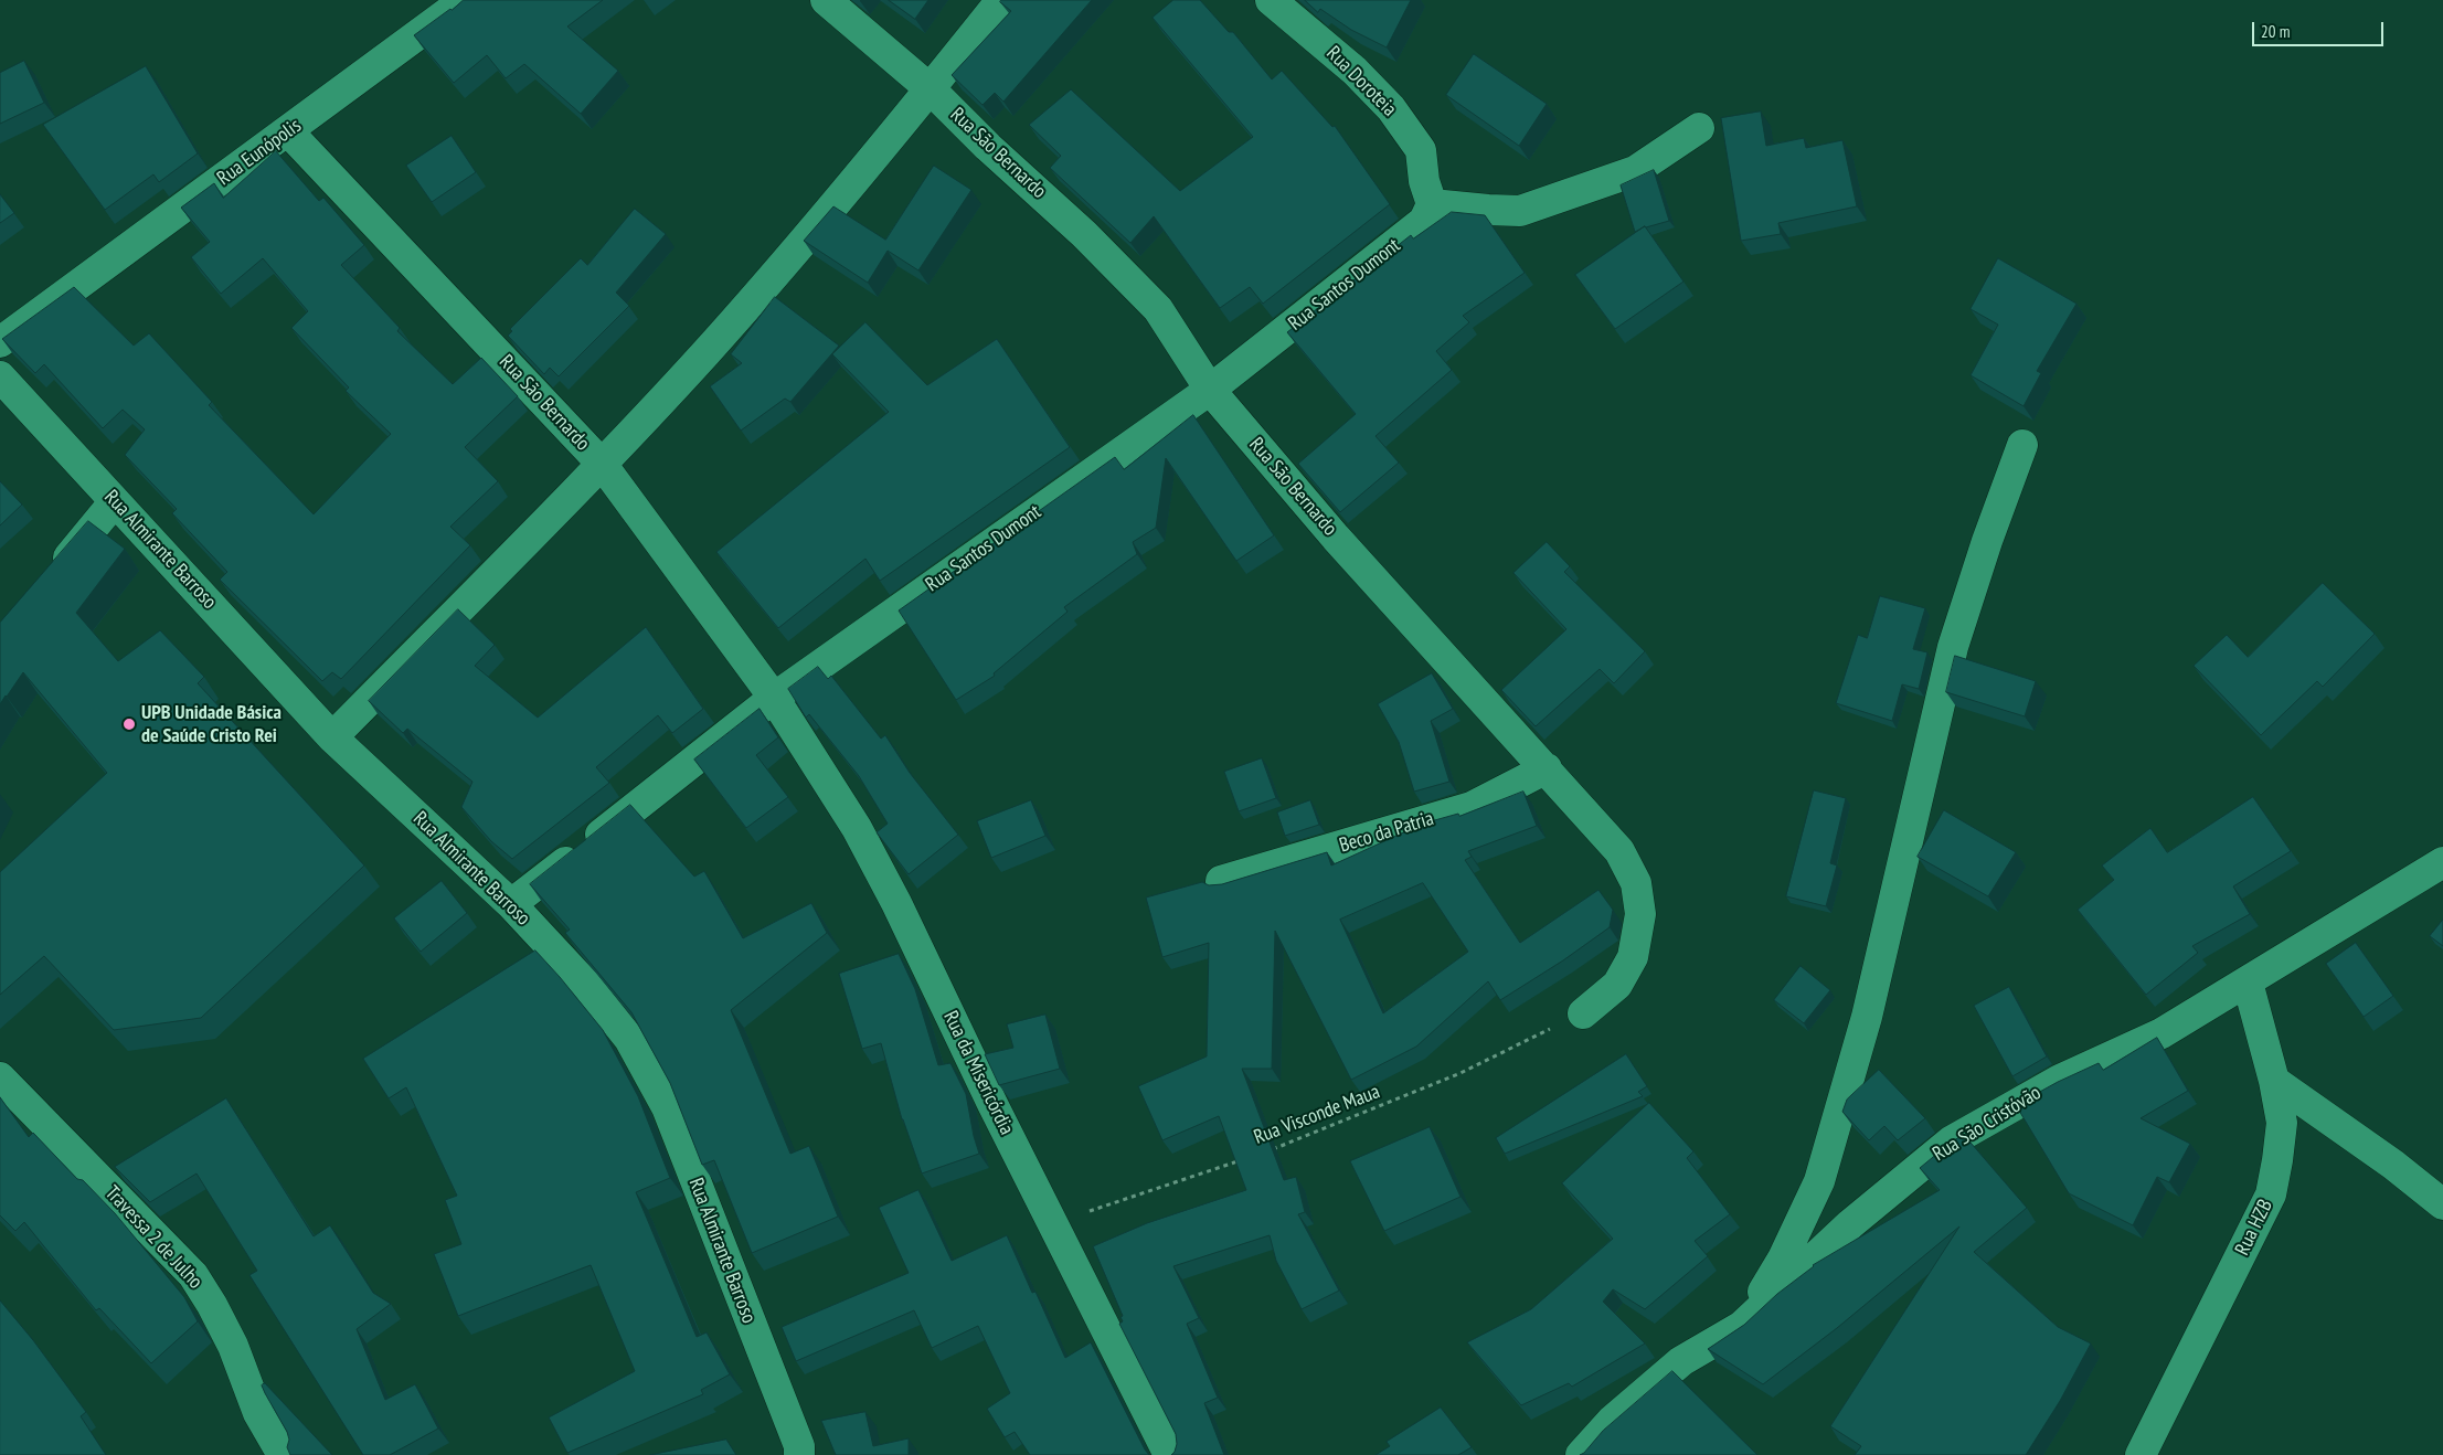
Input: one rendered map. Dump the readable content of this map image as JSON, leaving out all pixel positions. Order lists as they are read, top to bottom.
{
  "streets": {
    "street": [
      "Rua Doroteia",
      "Rua Eunópolis",
      "Rua São Bernardo",
      "Rua Santos Dumont",
      "Rua Almirante Barroso",
      "Beco da Patria",
      "Rua da Misericórdia",
      "Rua São Cristóvão",
      "Rua HZB",
      "Travessa 2 de Julho"
    ],
    "path": ["Rua Visconde Maua"]
  },
  "crossings": [
    ["Rua Doroteia", "Rua Santos Dumont"],
    ["Rua Eunópolis", "Rua São Bernardo"],
    ["Rua São Bernardo", "Rua Santos Dumont"],
    ["Rua São Bernardo", "Beco da Patria"],
    ["Rua São Bernardo", "Rua da Misericórdia"],
    ["Rua São Bernardo", "Rua Visconde Maua"],
    ["Rua Santos Dumont", "Rua Almirante Barroso"],
    ["Rua Santos Dumont", "Rua da Misericórdia"],
    ["Rua da Misericórdia", "Rua Visconde Maua"],
    ["Rua São Cristóvão", "Rua HZB"]
  ],
  "places": ["UPB Unidade Básica de Saúde Cristo Rei"],
  "scale_bar": "20 m"
}
